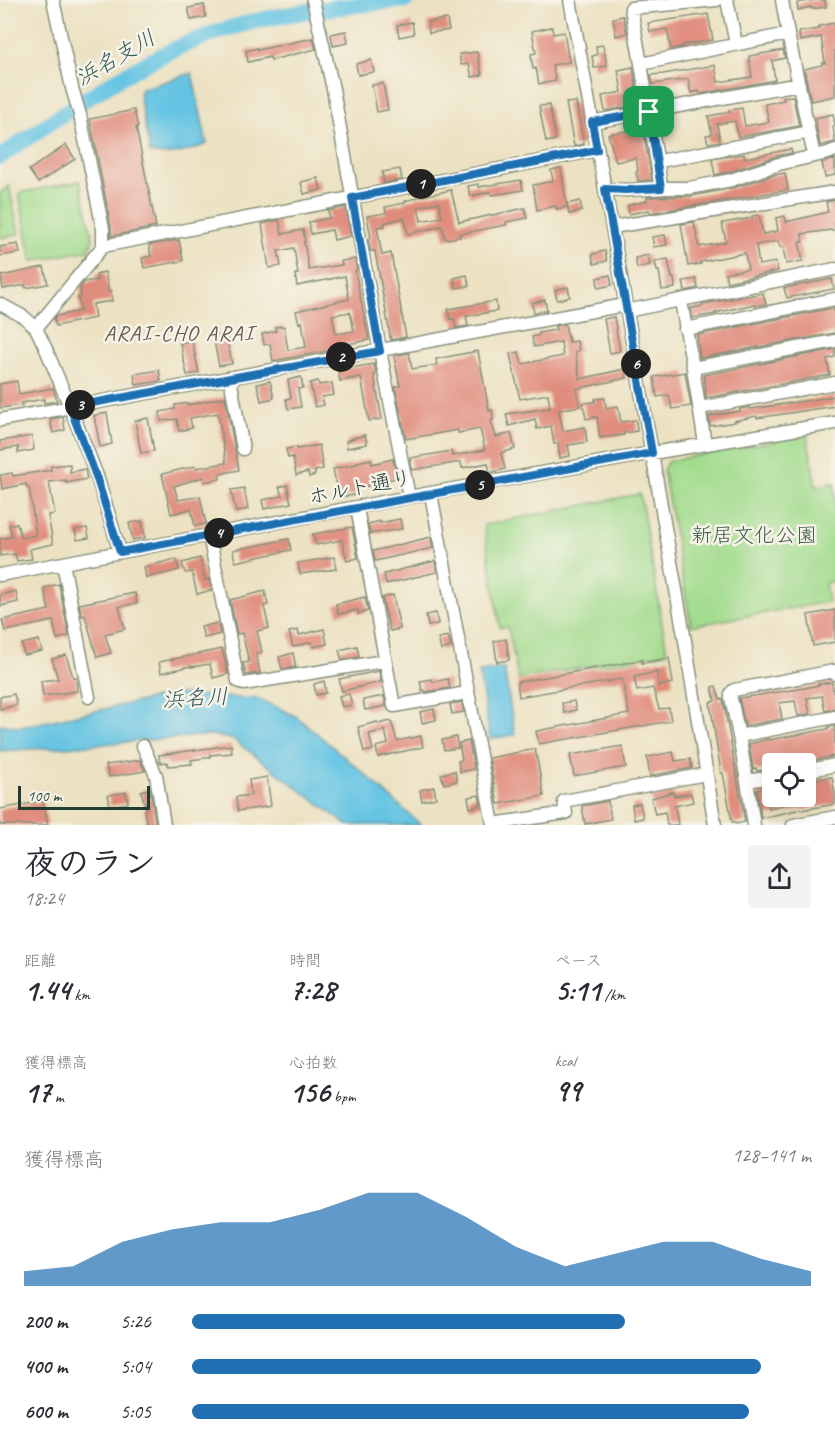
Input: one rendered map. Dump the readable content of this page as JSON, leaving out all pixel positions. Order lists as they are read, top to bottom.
{
  "streets": {
    "street": ["ホルト通り"]
  },
  "districts": ["ARAI-CHO ARAI"],
  "water": ["浜名支川", "浜名川"],
  "parks": ["新居文化公園"],
  "scale_bar": "100 m",
  "page": {
    "pins": [
      "1",
      "2",
      "6",
      "3",
      "5",
      "4"
    ],
    "scale": "100 m",
    "heading": ["夜のラン", "18:24"],
    "stats": [
      ["距離", "1.44 km"],
      ["時間", "7:28"],
      ["ペース", "5:11 /km"],
      ["獲得標高", "17 m"],
      ["心拍数", "156 bpm"],
      ["kcal", "99"]
    ],
    "chart": ["獲得標高", "128–141 m"],
    "list": [
      {
        "name": "200 m",
        "note": "5:26"
      },
      {
        "name": "400 m",
        "note": "5:04"
      },
      {
        "name": "600 m",
        "note": "5:05"
      }
    ]
  }
}
